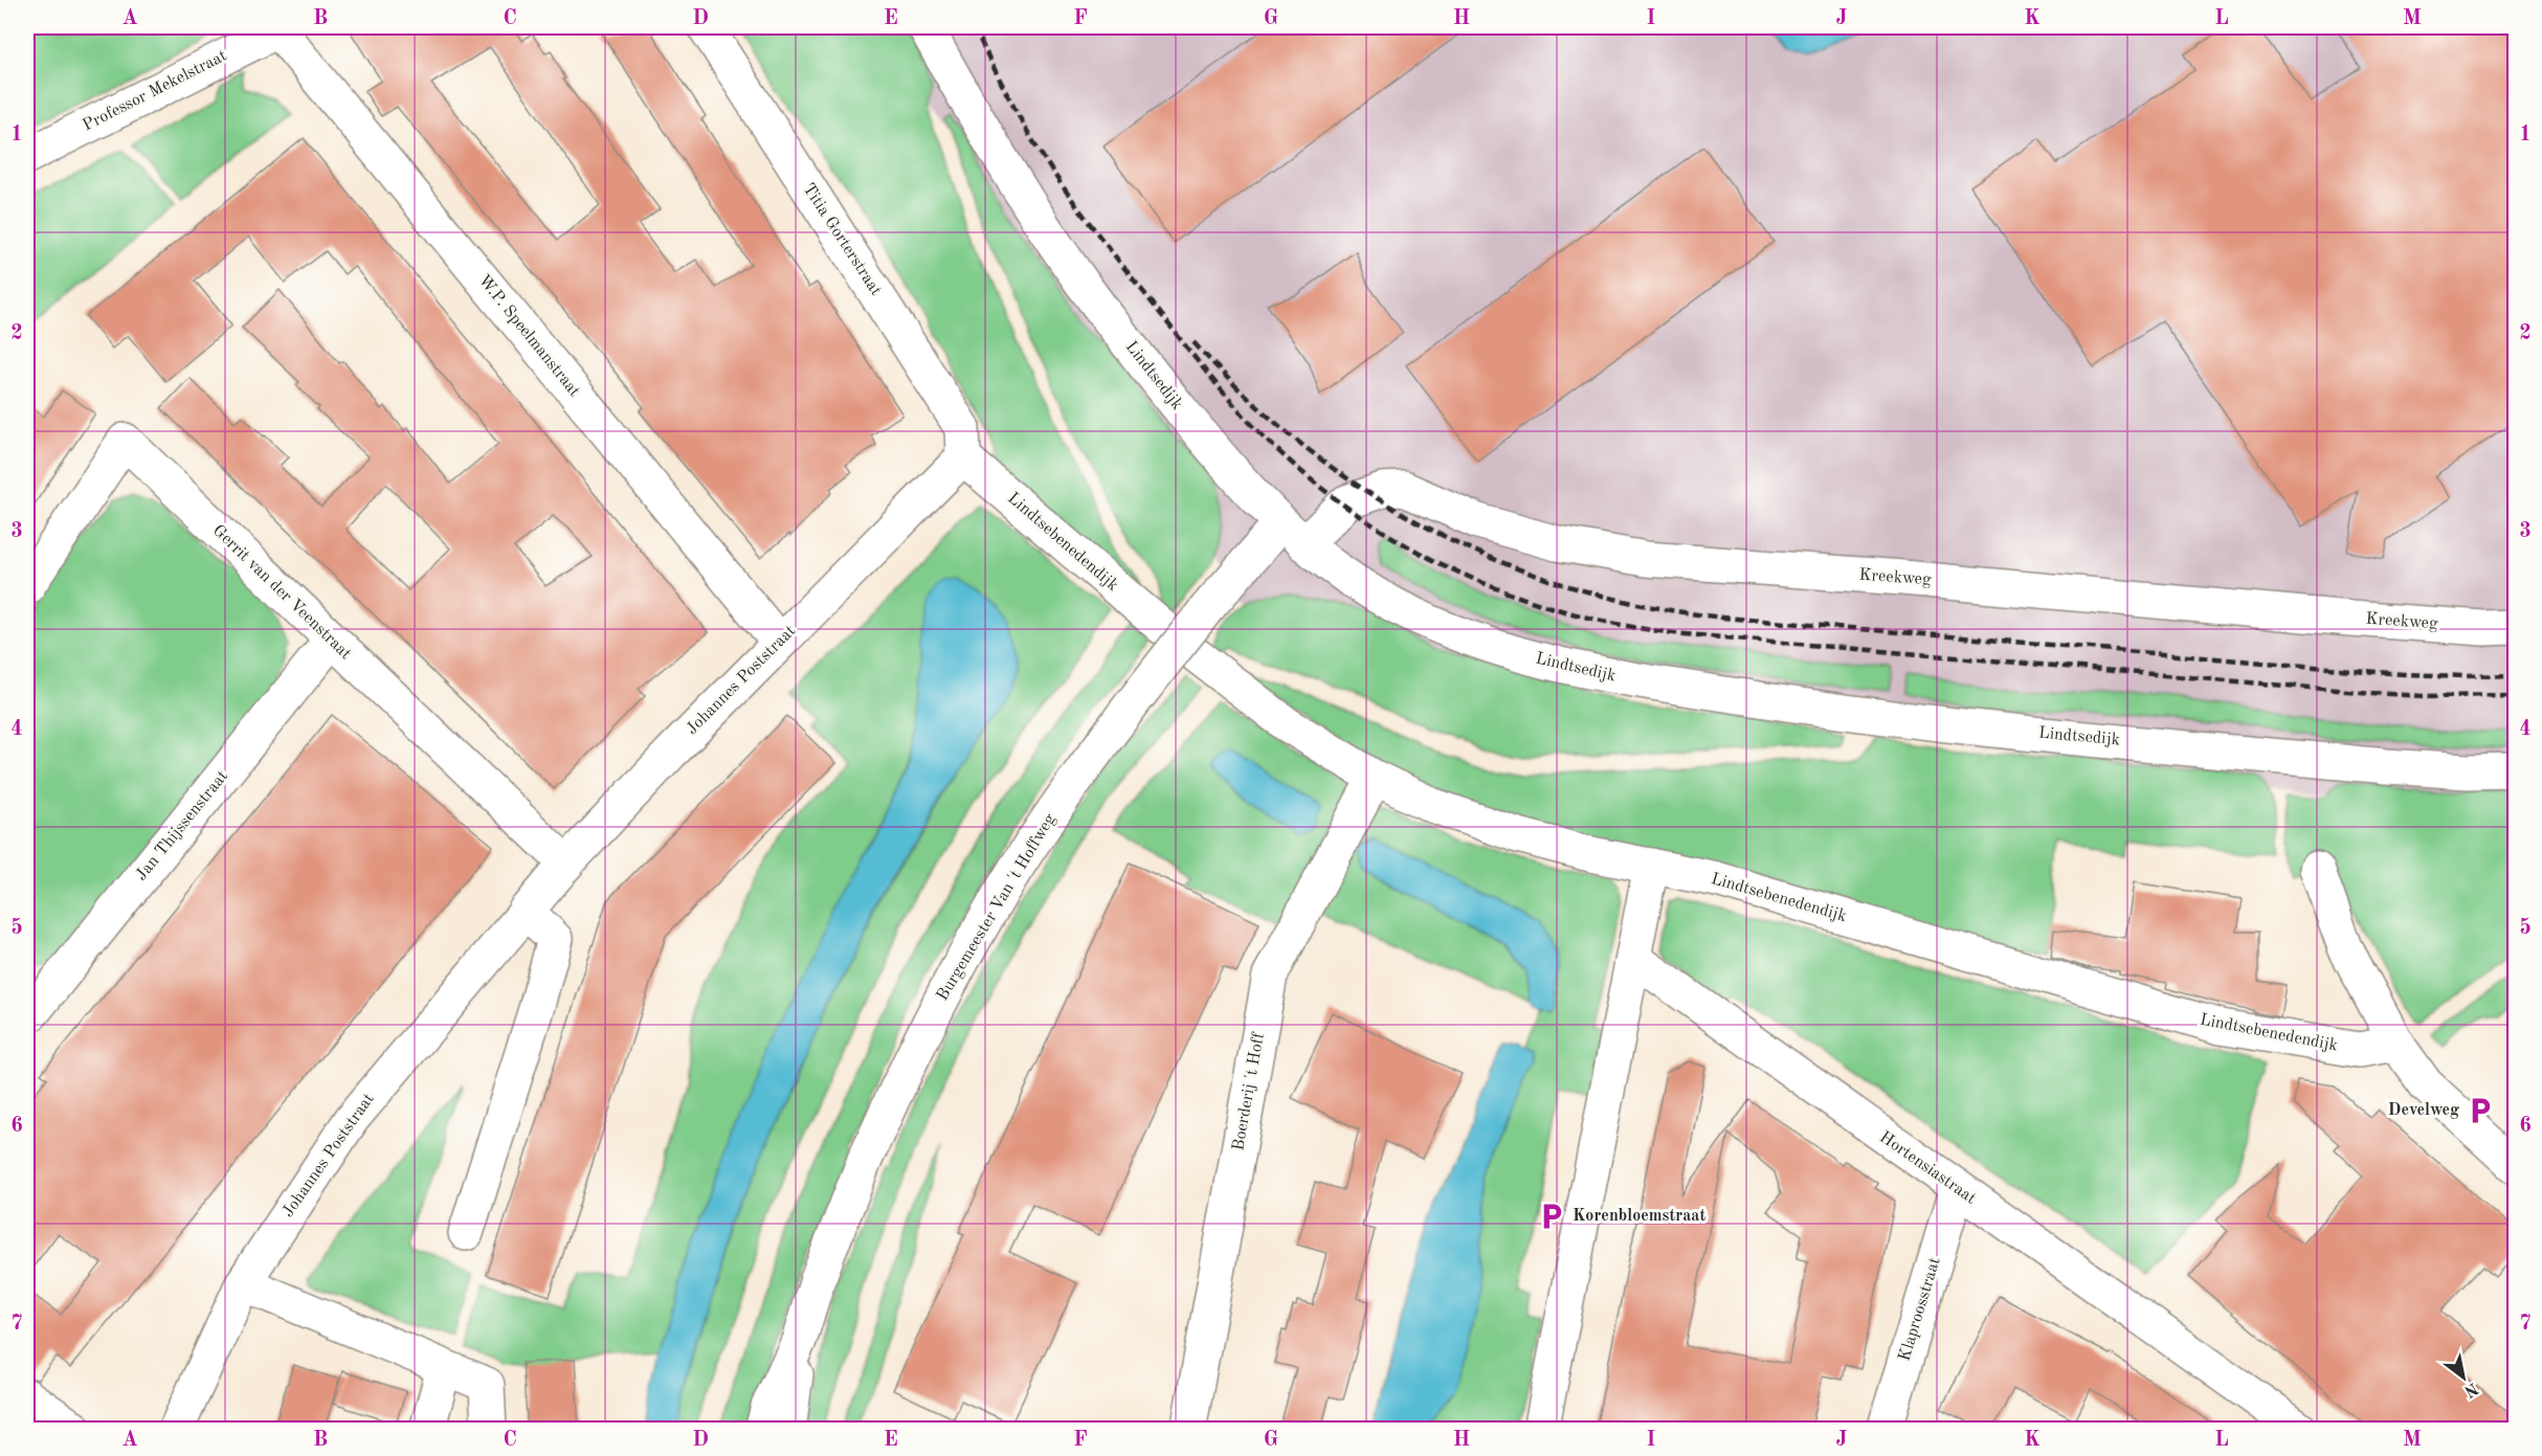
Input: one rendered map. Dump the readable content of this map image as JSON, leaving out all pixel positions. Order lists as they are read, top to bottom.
{
  "streets": {
    "street": [
      "Professor Mekelstraat",
      "Titia Gorterstraat",
      "W.P. Speelmanstraat",
      "Lindtsedijk",
      "Lindtsebenedendijk",
      "Kreekweg",
      "Gerrit van der Veenstraat",
      "Johannes Poststraat",
      "Jan Thijssenstraat",
      "Burgemeester Van 't Hoffweg",
      "Boerderij 't Hoff",
      "Hortensiastraat",
      "Klaproosstraat"
    ]
  },
  "crossings": [
    ["Professor Mekelstraat", "W.P. Speelmanstraat"],
    ["Titia Gorterstraat", "Lindtsebenedendijk"],
    ["Titia Gorterstraat", "Johannes Poststraat"],
    ["W.P. Speelmanstraat", "Johannes Poststraat"],
    ["Lindtsedijk", "Kreekweg"],
    ["Lindtsedijk", "Burgemeester Van 't Hoffweg"],
    ["Lindtsebenedendijk", "Johannes Poststraat"],
    ["Lindtsebenedendijk", "Boerderij 't Hoff"],
    ["Kreekweg", "Burgemeester Van 't Hoffweg"],
    ["Gerrit van der Veenstraat", "Johannes Poststraat"],
    ["Gerrit van der Veenstraat", "Jan Thijssenstraat"],
    ["Hortensiastraat", "Klaproosstraat"]
  ],
  "places": {
    "parking": ["Develweg", "Korenbloemstraat"]
  },
  "north": "bottom right",
  "grid": {
    "columns": [
      "A",
      "B",
      "C",
      "D",
      "E",
      "F",
      "G",
      "H",
      "I",
      "J",
      "K",
      "L",
      "M"
    ],
    "rows": [
      "1",
      "2",
      "3",
      "4",
      "5",
      "6",
      "7"
    ]
  }
}
